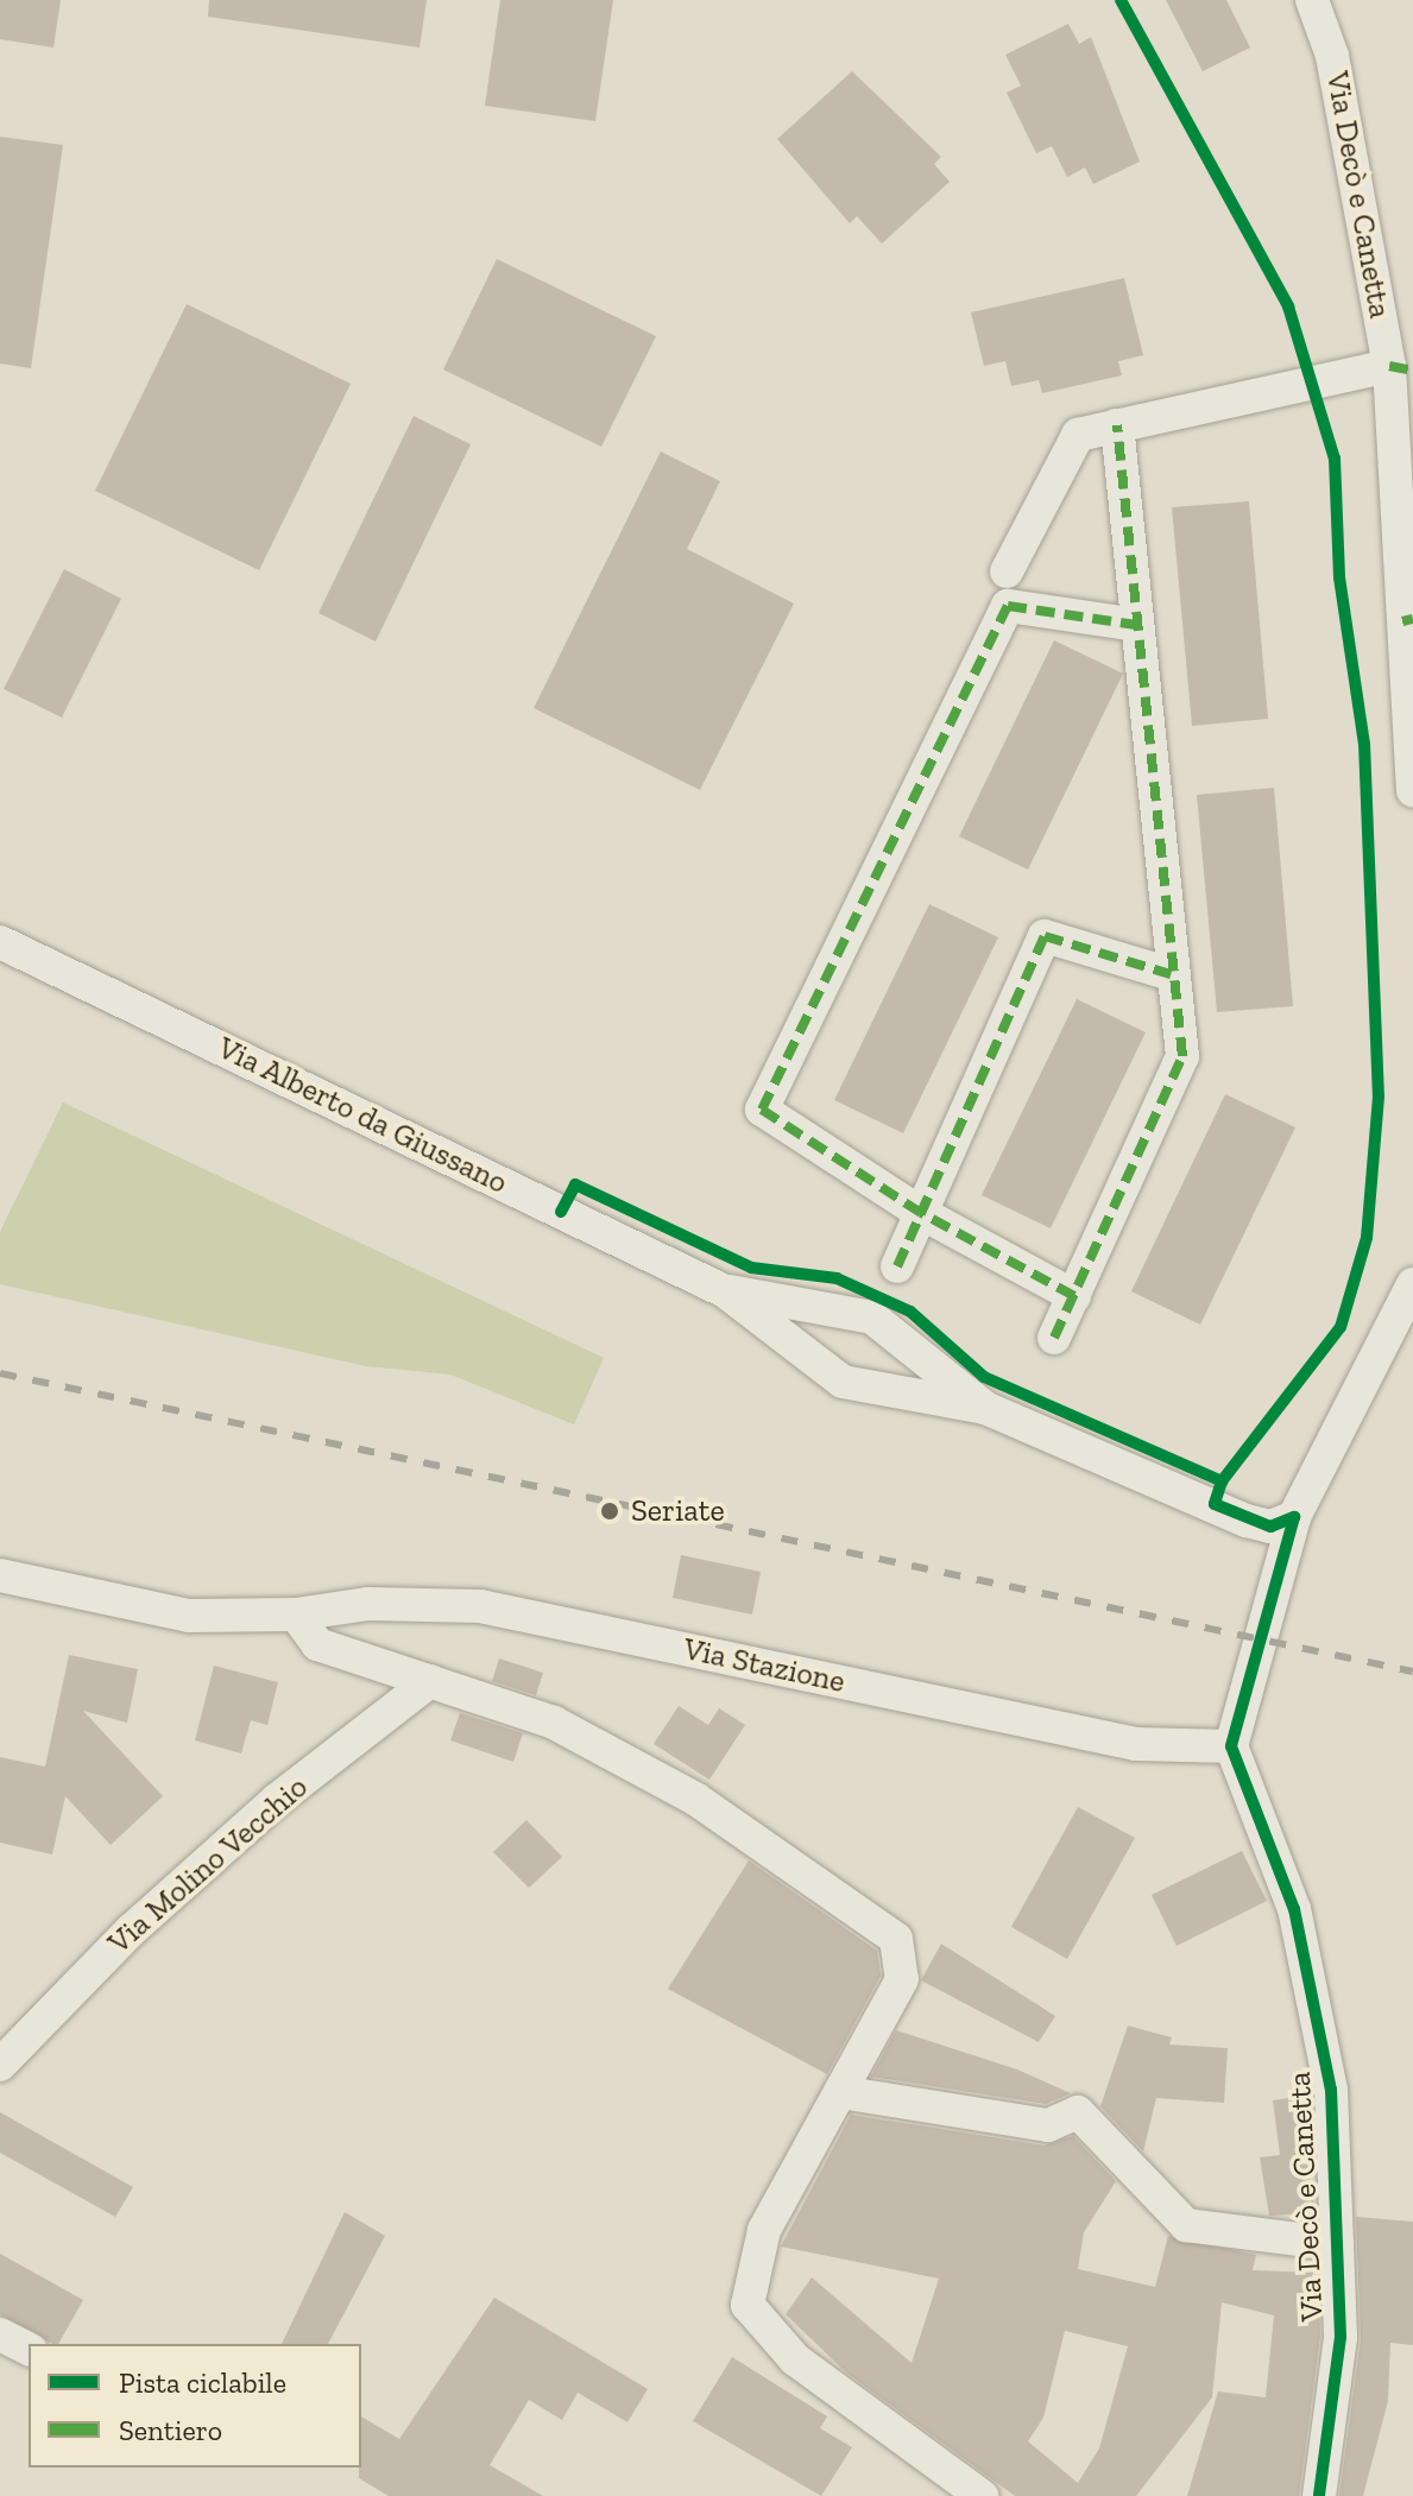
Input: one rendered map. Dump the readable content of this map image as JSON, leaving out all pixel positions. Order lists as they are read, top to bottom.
{
  "streets": {
    "street": [
      "Via Decò e Canetta",
      "Via Alberto da Giussano",
      "Via Stazione",
      "Via Molino Vecchio"
    ]
  },
  "crossings": [
    ["Via Decò e Canetta", "Via Stazione"]
  ],
  "places": ["Seriate"],
  "legend": ["Pista ciclabile", "Sentiero"]
}
